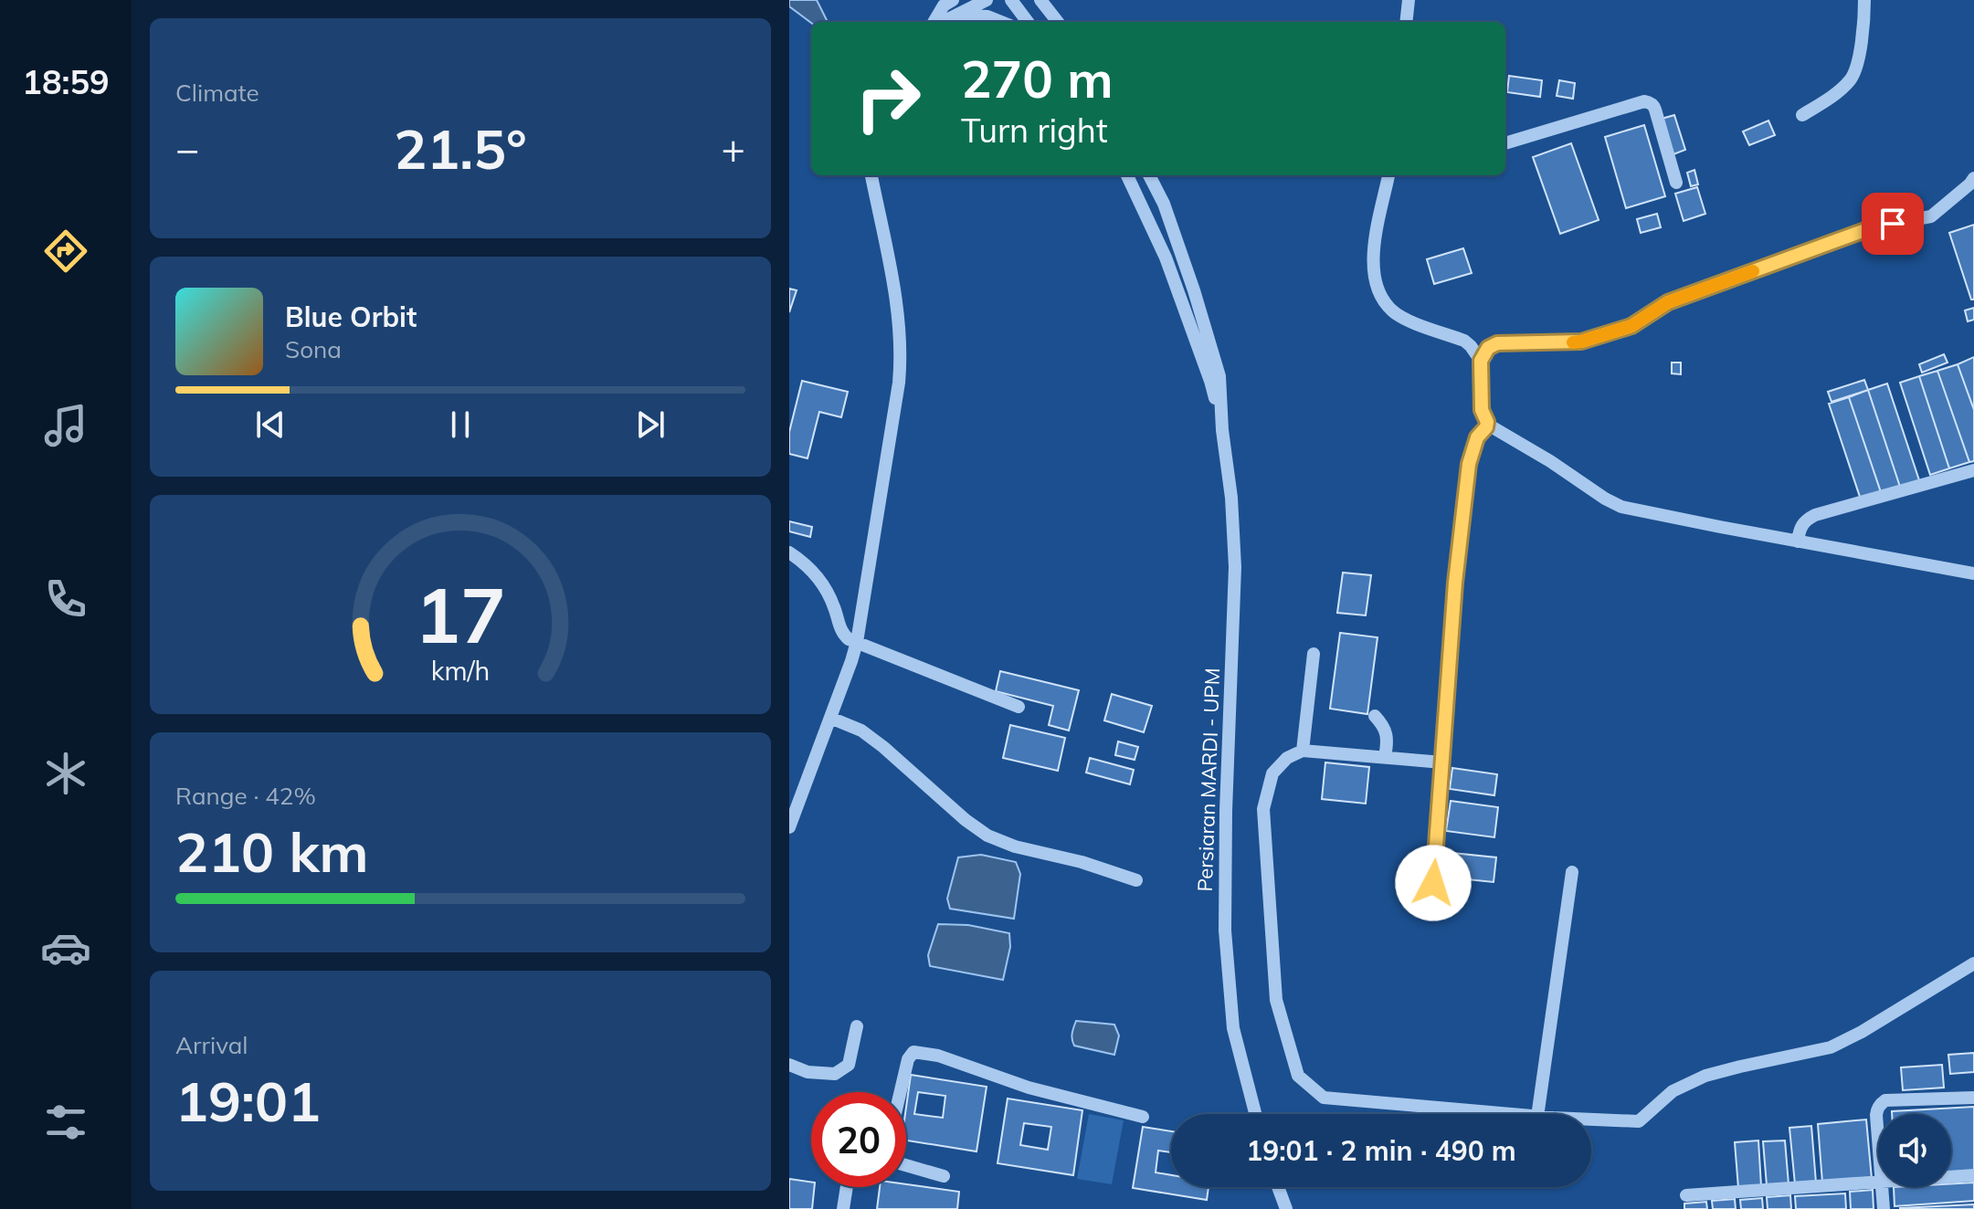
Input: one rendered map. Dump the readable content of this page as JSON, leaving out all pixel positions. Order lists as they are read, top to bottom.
{
  "streets": {
    "street": ["Persiaran MARDI - UPM"]
  },
  "page": {
    "tabs": "18:59",
    "tile": [
      "Climate",
      ["Range · 42%", "210 km"],
      ["Arrival", "19:01"]
    ],
    "turn": ["270 m", "Turn right"],
    "heat": ["−", "21.5°", "+"],
    "song": ["Blue Orbit", "Sona"],
    "limit": "20",
    "trip": "19:01 · 2 min · 490 m",
    "gauge": ["17", "km/h"]
  }
}
